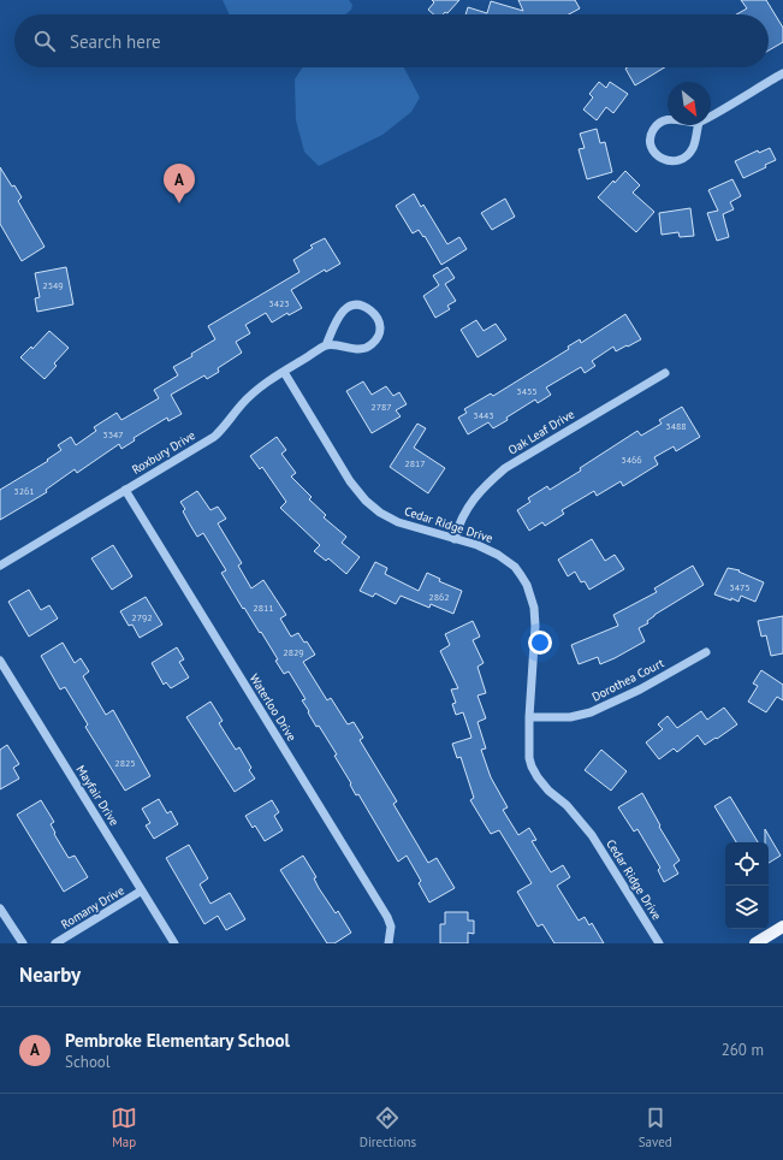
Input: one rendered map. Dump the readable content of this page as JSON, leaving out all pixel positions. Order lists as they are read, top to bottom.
{
  "streets": {
    "street": [
      "Oak Leaf Drive",
      "Roxbury Drive",
      "Cedar Ridge Drive",
      "Dorothea Court",
      "Waterloo Drive",
      "Mayfair Drive",
      "Romany Drive"
    ]
  },
  "crossings": [
    ["Oak Leaf Drive", "Cedar Ridge Drive"],
    ["Roxbury Drive", "Cedar Ridge Drive"],
    ["Roxbury Drive", "Waterloo Drive"],
    ["Cedar Ridge Drive", "Dorothea Court"],
    ["Mayfair Drive", "Romany Drive"]
  ],
  "house_numbers": [
    "2549",
    "3423",
    "3455",
    "2787",
    "3443",
    "3488",
    "3347",
    "3466",
    "2817",
    "3261",
    "3475",
    "2862",
    "2811",
    "2792",
    "2829",
    "2825"
  ],
  "north": "bottom right",
  "page": {
    "search": "Search here",
    "pins": "A",
    "heading": "Nearby",
    "list": [
      {
        "mark": "A",
        "name": "Pembroke Elementary School",
        "note": "School",
        "value": "260 m"
      }
    ],
    "nav": ["Map", "Directions", "Saved"]
  }
}
